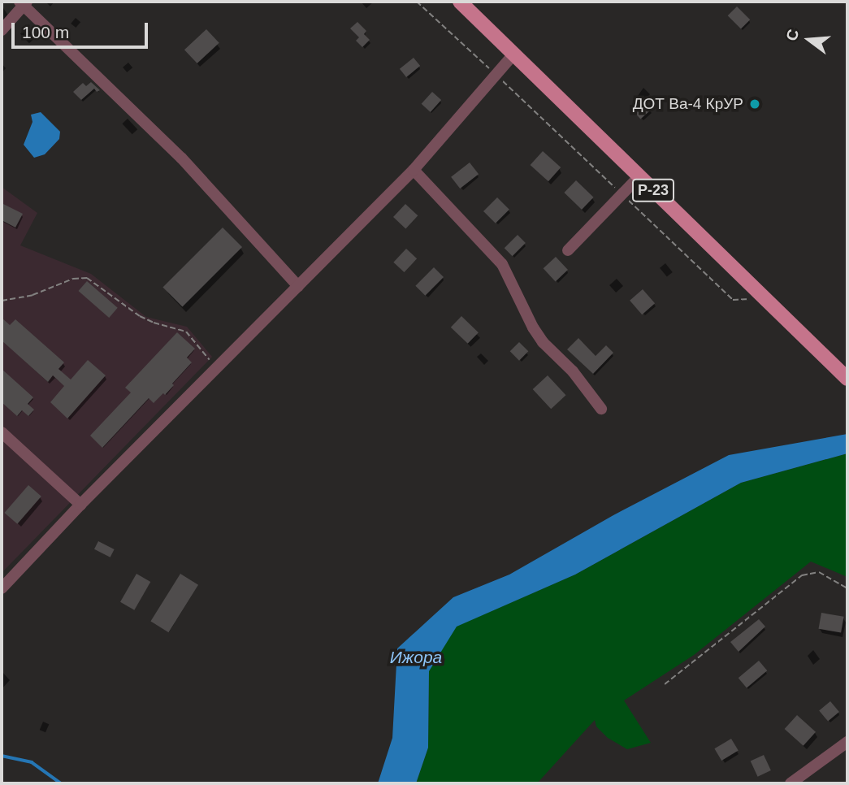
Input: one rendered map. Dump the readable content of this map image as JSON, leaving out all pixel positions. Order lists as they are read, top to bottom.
{
  "streets": {
    "main road": ["Р-23"]
  },
  "water": ["Ижора"],
  "places": ["ДОТ Ва-4 КрУР"],
  "scale_bar": "100 m",
  "north": "left"
}
